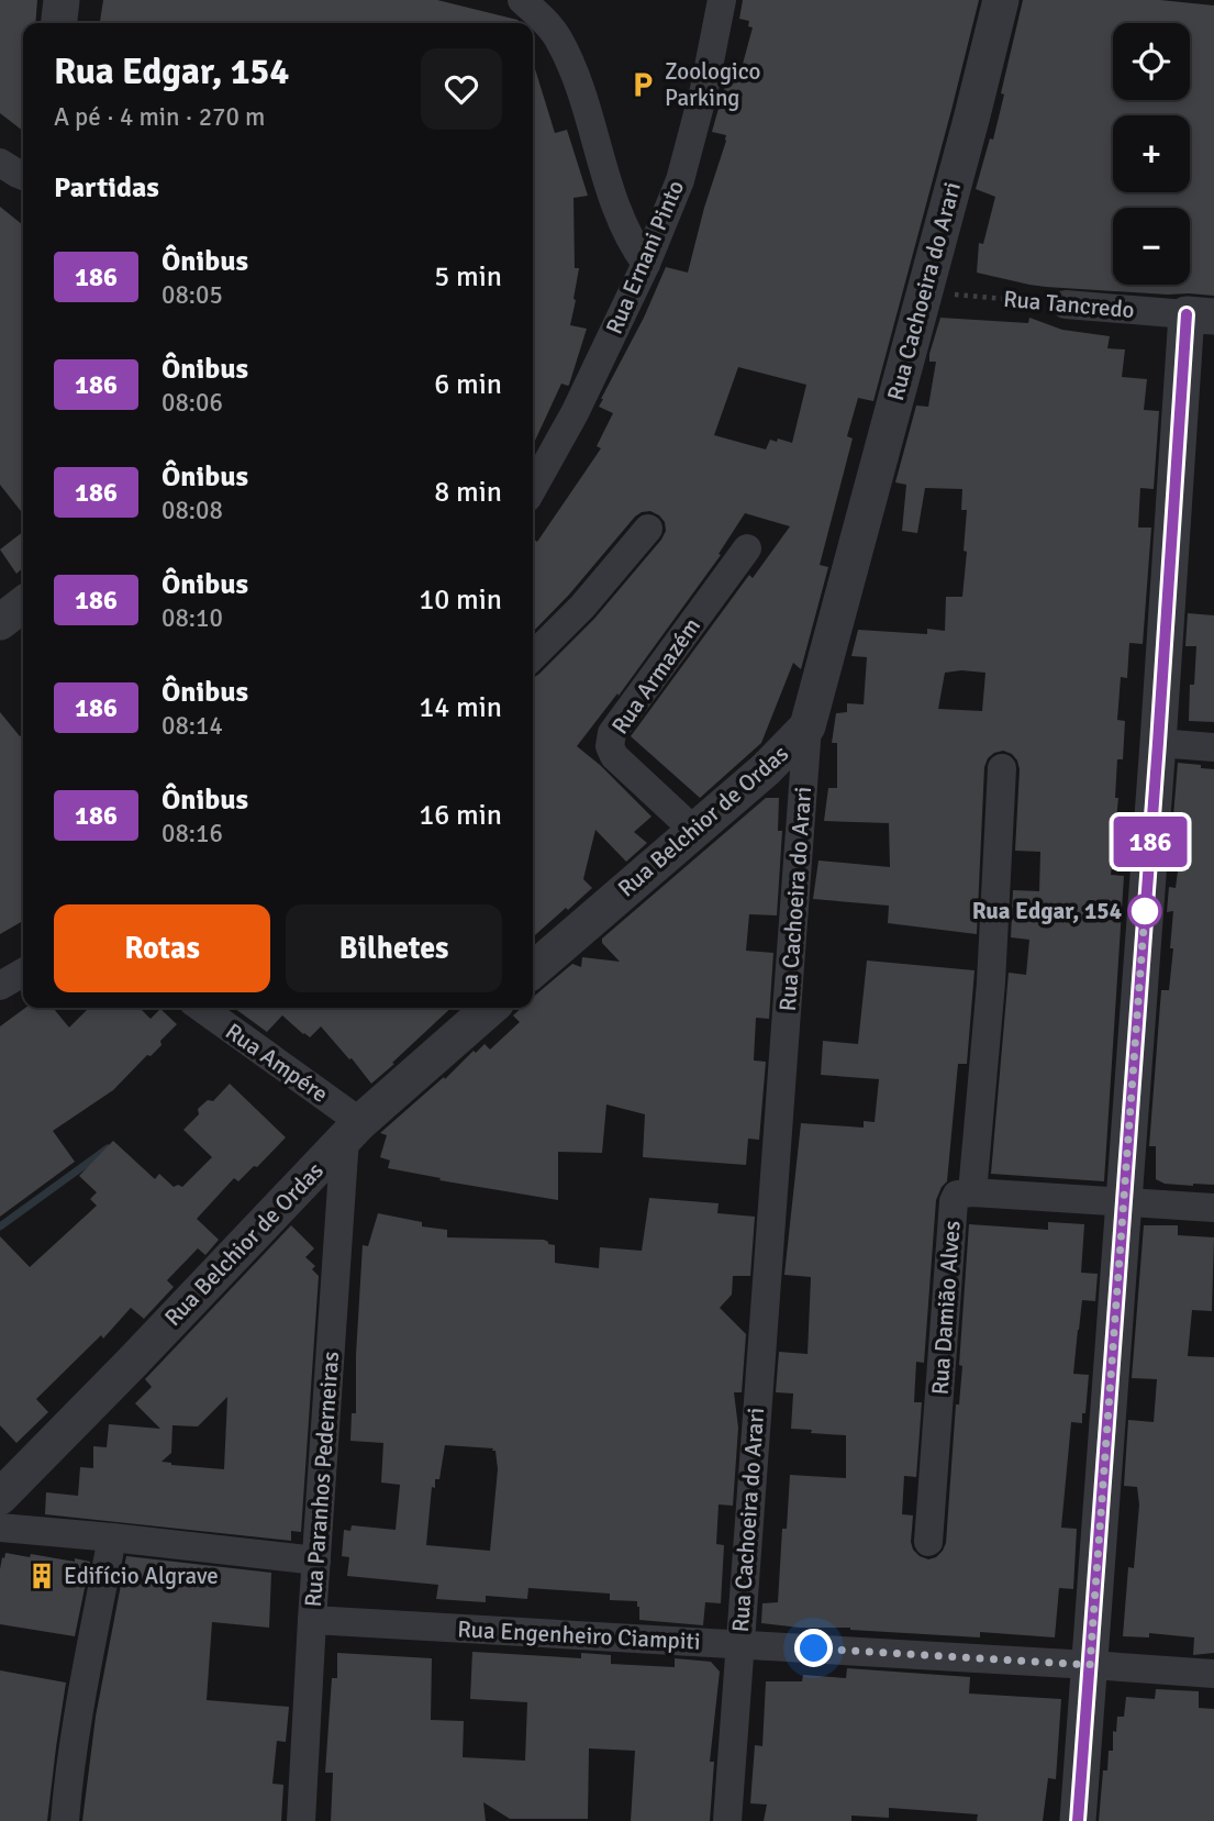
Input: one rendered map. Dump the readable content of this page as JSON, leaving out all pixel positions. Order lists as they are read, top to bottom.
{
  "streets": {
    "street": [
      "Rua Ernani Pinto",
      "Rua Cachoeira do Arari",
      "Rua Tancredo",
      "Rua Armazém",
      "Rua Belchior de Ordas",
      "Rua Ampére",
      "Rua Damião Alves",
      "Rua Paranhos Pederneiras",
      "Rua Engenheiro Ciampiti"
    ]
  },
  "crossings": [
    ["Rua Cachoeira do Arari", "Rua Tancredo"],
    ["Rua Cachoeira do Arari", "Rua Belchior de Ordas"],
    ["Rua Cachoeira do Arari", "Rua Engenheiro Ciampiti"],
    ["Rua Armazém", "Rua Belchior de Ordas"],
    ["Rua Belchior de Ordas", "Rua Ampére"],
    ["Rua Belchior de Ordas", "Rua Paranhos Pederneiras"],
    ["Rua Ampére", "Rua Paranhos Pederneiras"],
    ["Rua Paranhos Pederneiras", "Rua Engenheiro Ciampiti"]
  ],
  "places": {
    "parking": ["Zoologico Parking"],
    "other": ["Rua Edgar, 154"],
    "building": ["Edifício Algrave"]
  },
  "lines": ["bus line 186"],
  "page": {
    "on_map": "186",
    "map_buttons": ["+", "−"],
    "heading": [
      ["Rua Edgar, 154", "A pé · 4 min · 270 m"],
      "Partidas"
    ],
    "list": [
      {
        "mark": "186",
        "name": "Ônibus",
        "note": "08:05",
        "value": "5 min"
      },
      {
        "mark": "186",
        "name": "Ônibus",
        "note": "08:06",
        "value": "6 min"
      },
      {
        "mark": "186",
        "name": "Ônibus",
        "note": "08:08",
        "value": "8 min"
      },
      {
        "mark": "186",
        "name": "Ônibus",
        "note": "08:10",
        "value": "10 min"
      },
      {
        "mark": "186",
        "name": "Ônibus",
        "note": "08:14",
        "value": "14 min"
      },
      {
        "mark": "186",
        "name": "Ônibus",
        "note": "08:16",
        "value": "16 min"
      }
    ],
    "buttons": ["Rotas", "Bilhetes"]
  }
}
